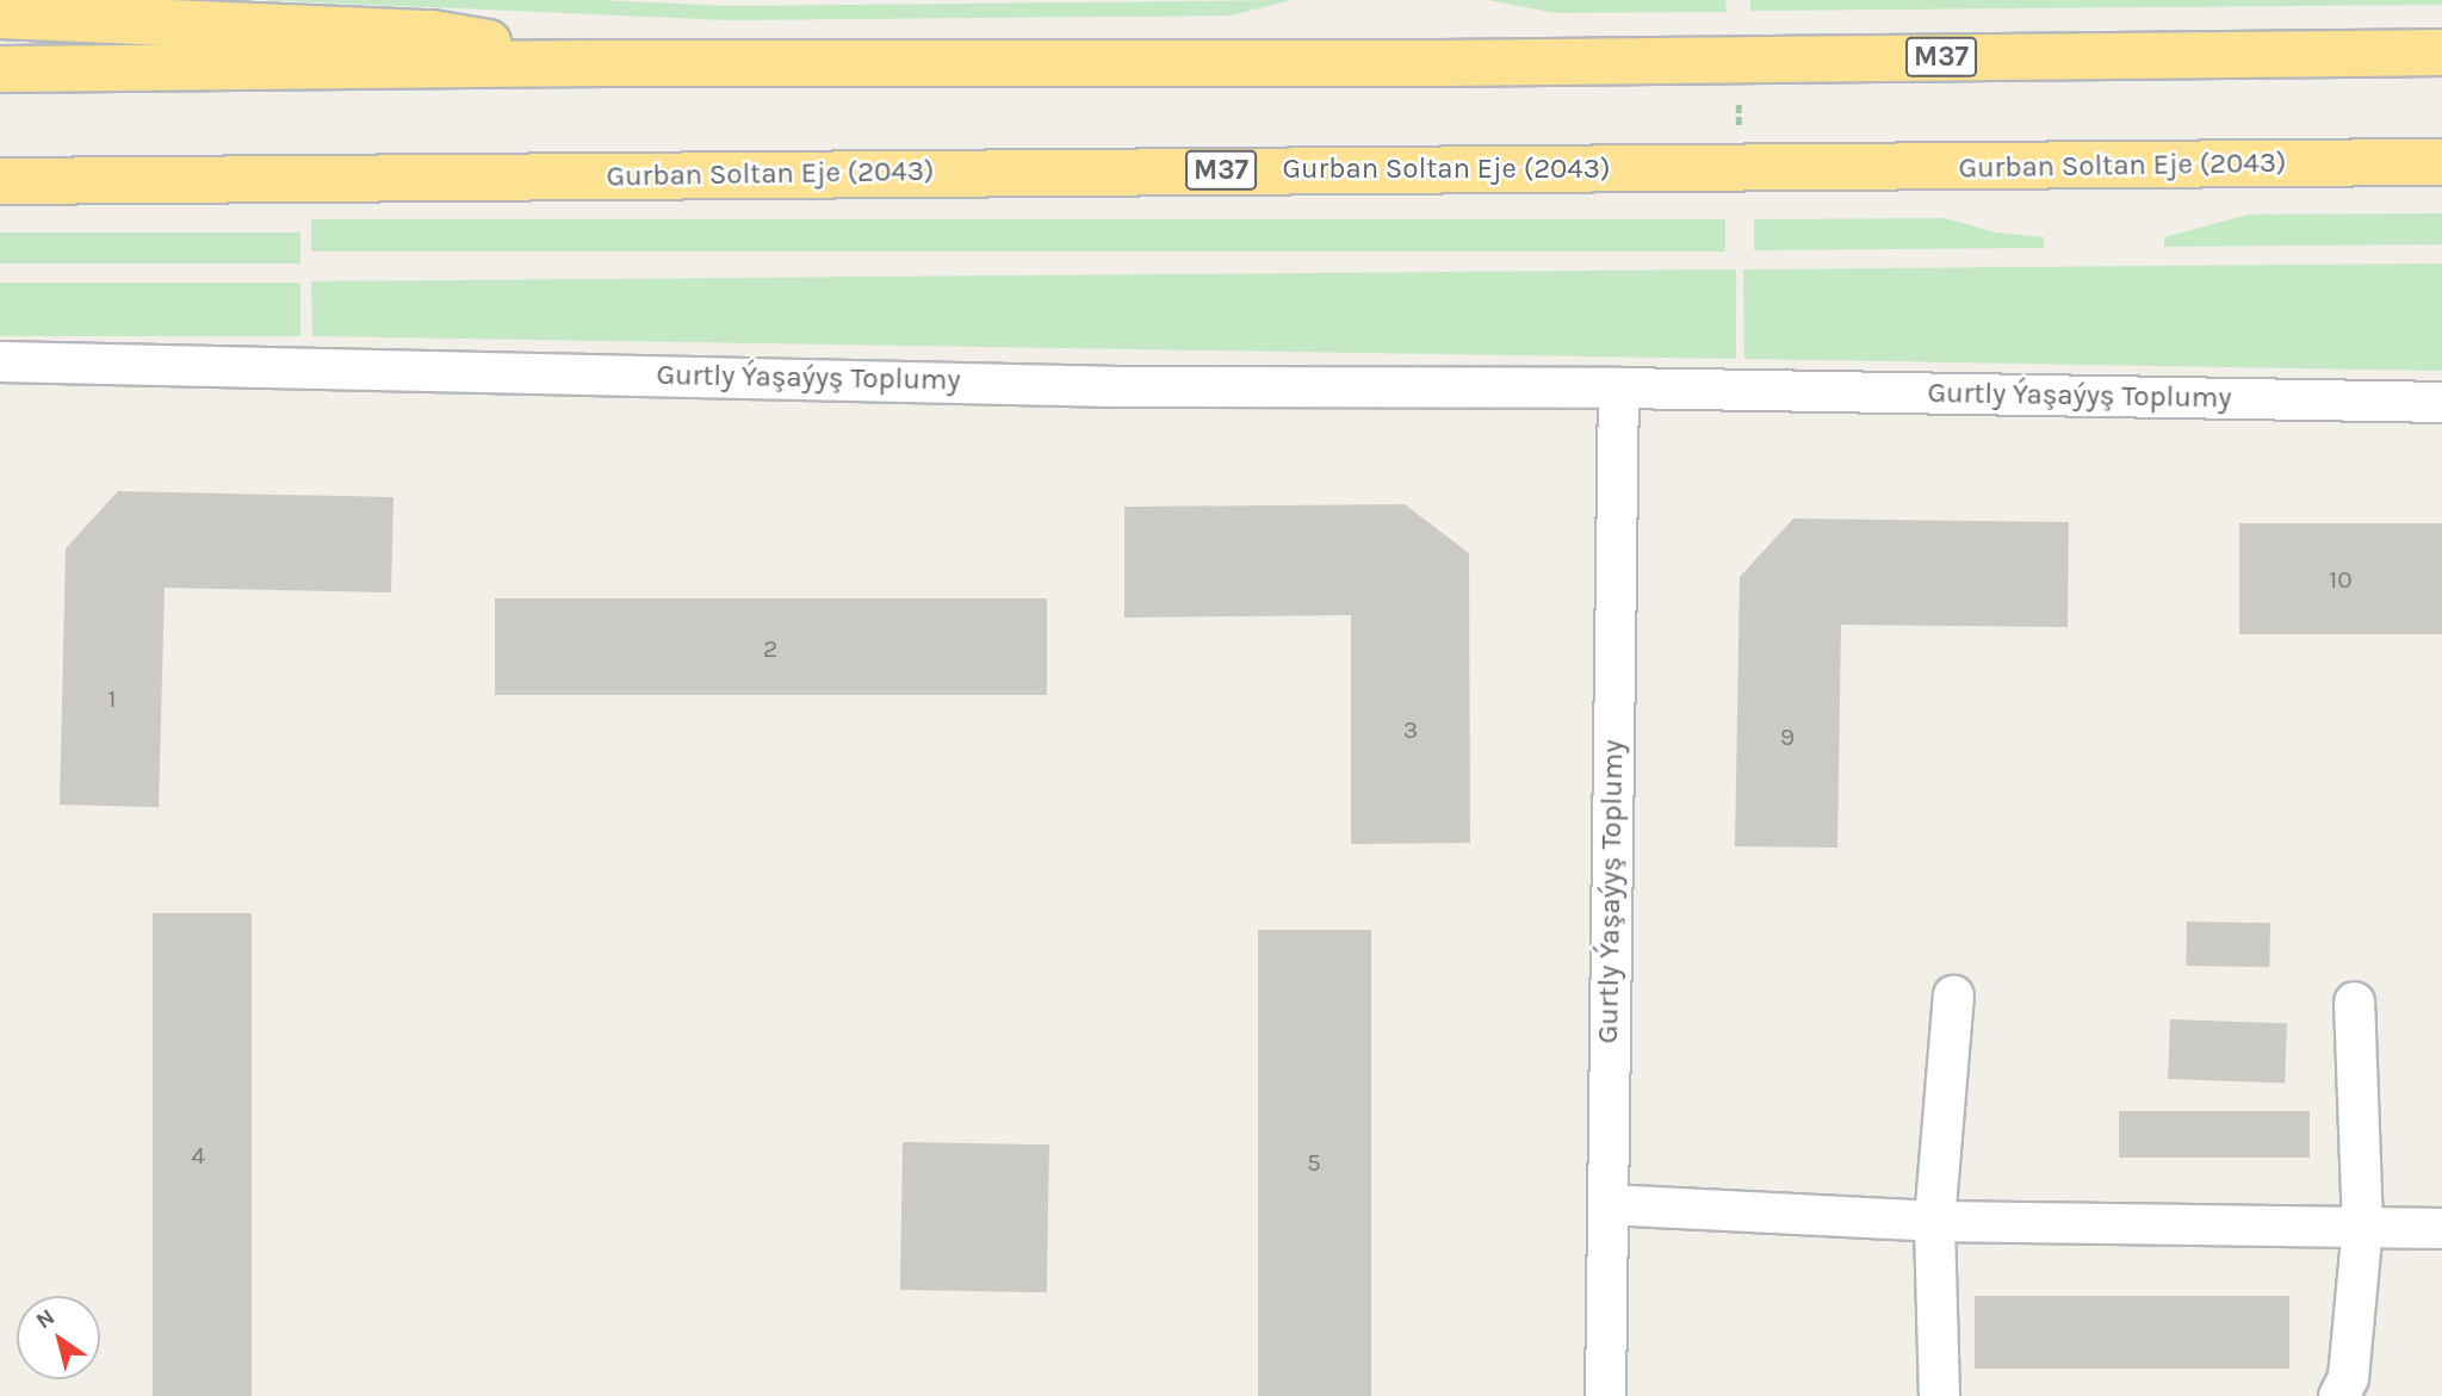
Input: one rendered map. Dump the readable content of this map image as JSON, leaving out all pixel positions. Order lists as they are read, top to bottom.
{
  "streets": {
    "highway": ["M37", "Gurban Soltan Eje (2043)"],
    "street": ["Gurtly Ýaşaýyş Toplumy"]
  },
  "house_numbers": [
    "10",
    "2",
    "1",
    "3",
    "9",
    "4",
    "5"
  ],
  "north": "top left"
}
